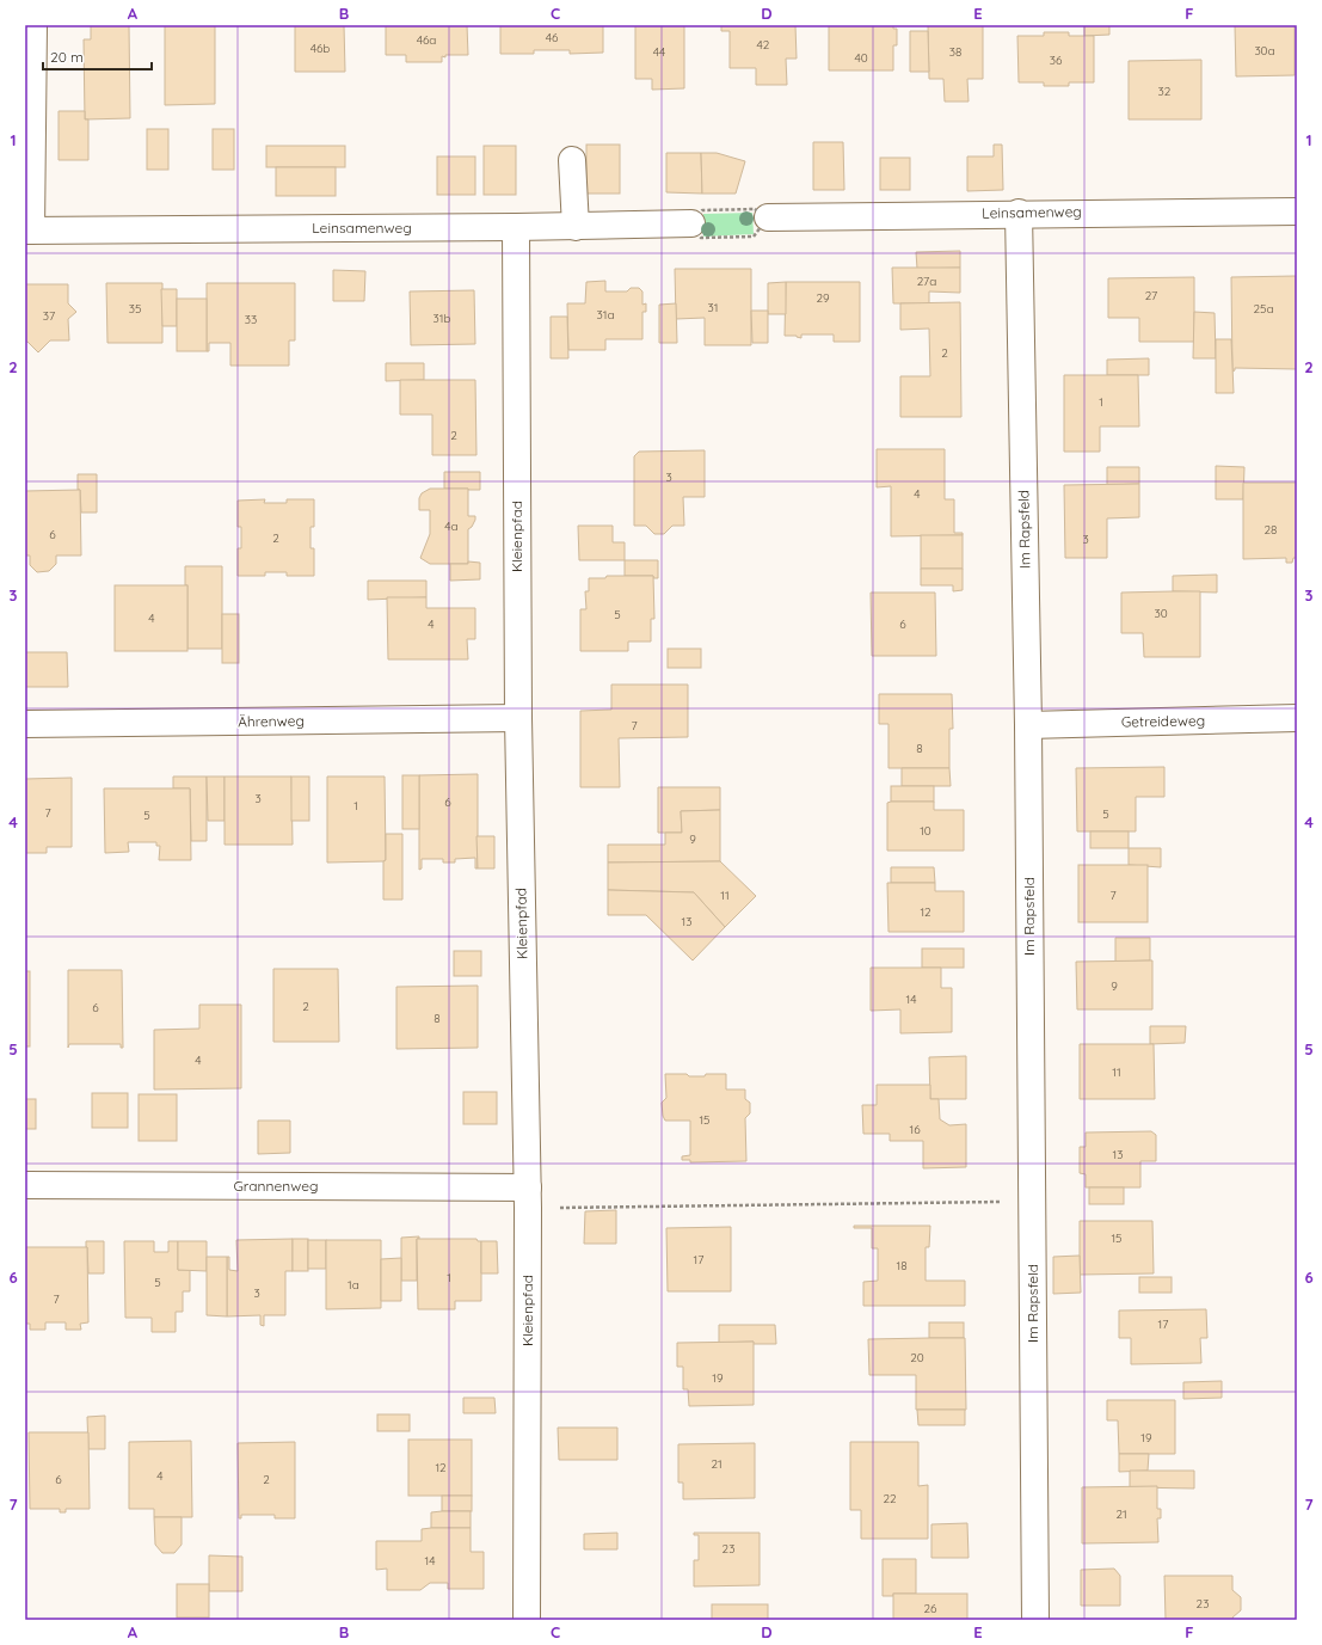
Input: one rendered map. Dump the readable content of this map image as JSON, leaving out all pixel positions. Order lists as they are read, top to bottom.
{
  "streets": {
    "street": [
      "Leinsamenweg",
      "Im Rapsfeld",
      "Kleienpfad",
      "Ährenweg",
      "Getreideweg",
      "Grannenweg"
    ]
  },
  "crossings": [
    ["Leinsamenweg", "Im Rapsfeld"],
    ["Leinsamenweg", "Kleienpfad"],
    ["Im Rapsfeld", "Getreideweg"],
    ["Kleienpfad", "Ährenweg"],
    ["Kleienpfad", "Grannenweg"]
  ],
  "house_numbers": [
    "46",
    "46a",
    "42",
    "46b",
    "30a",
    "44",
    "38",
    "40",
    "36",
    "32",
    "27a",
    "27",
    "29",
    "31",
    "35",
    "25a",
    "31a",
    "37",
    "31b",
    "33",
    "2",
    "1",
    "2",
    "3",
    "4",
    "4a",
    "28",
    "6",
    "2",
    "3",
    "30",
    "5",
    "4",
    "4",
    "6",
    "7",
    "8",
    "3",
    "6",
    "1",
    "7",
    "5",
    "5",
    "10",
    "9",
    "11",
    "7",
    "12",
    "13",
    "9",
    "14",
    "2",
    "6",
    "8",
    "4",
    "11",
    "15",
    "16",
    "13",
    "15",
    "17",
    "18",
    "1",
    "5",
    "1a",
    "3",
    "7",
    "17",
    "20",
    "19",
    "19",
    "21",
    "12",
    "4",
    "6",
    "2",
    "22",
    "21",
    "23",
    "14",
    "23",
    "26"
  ],
  "scale_bar": "20 m",
  "grid": {
    "columns": [
      "A",
      "B",
      "C",
      "D",
      "E",
      "F"
    ],
    "rows": [
      "1",
      "2",
      "3",
      "4",
      "5",
      "6",
      "7"
    ]
  }
}
